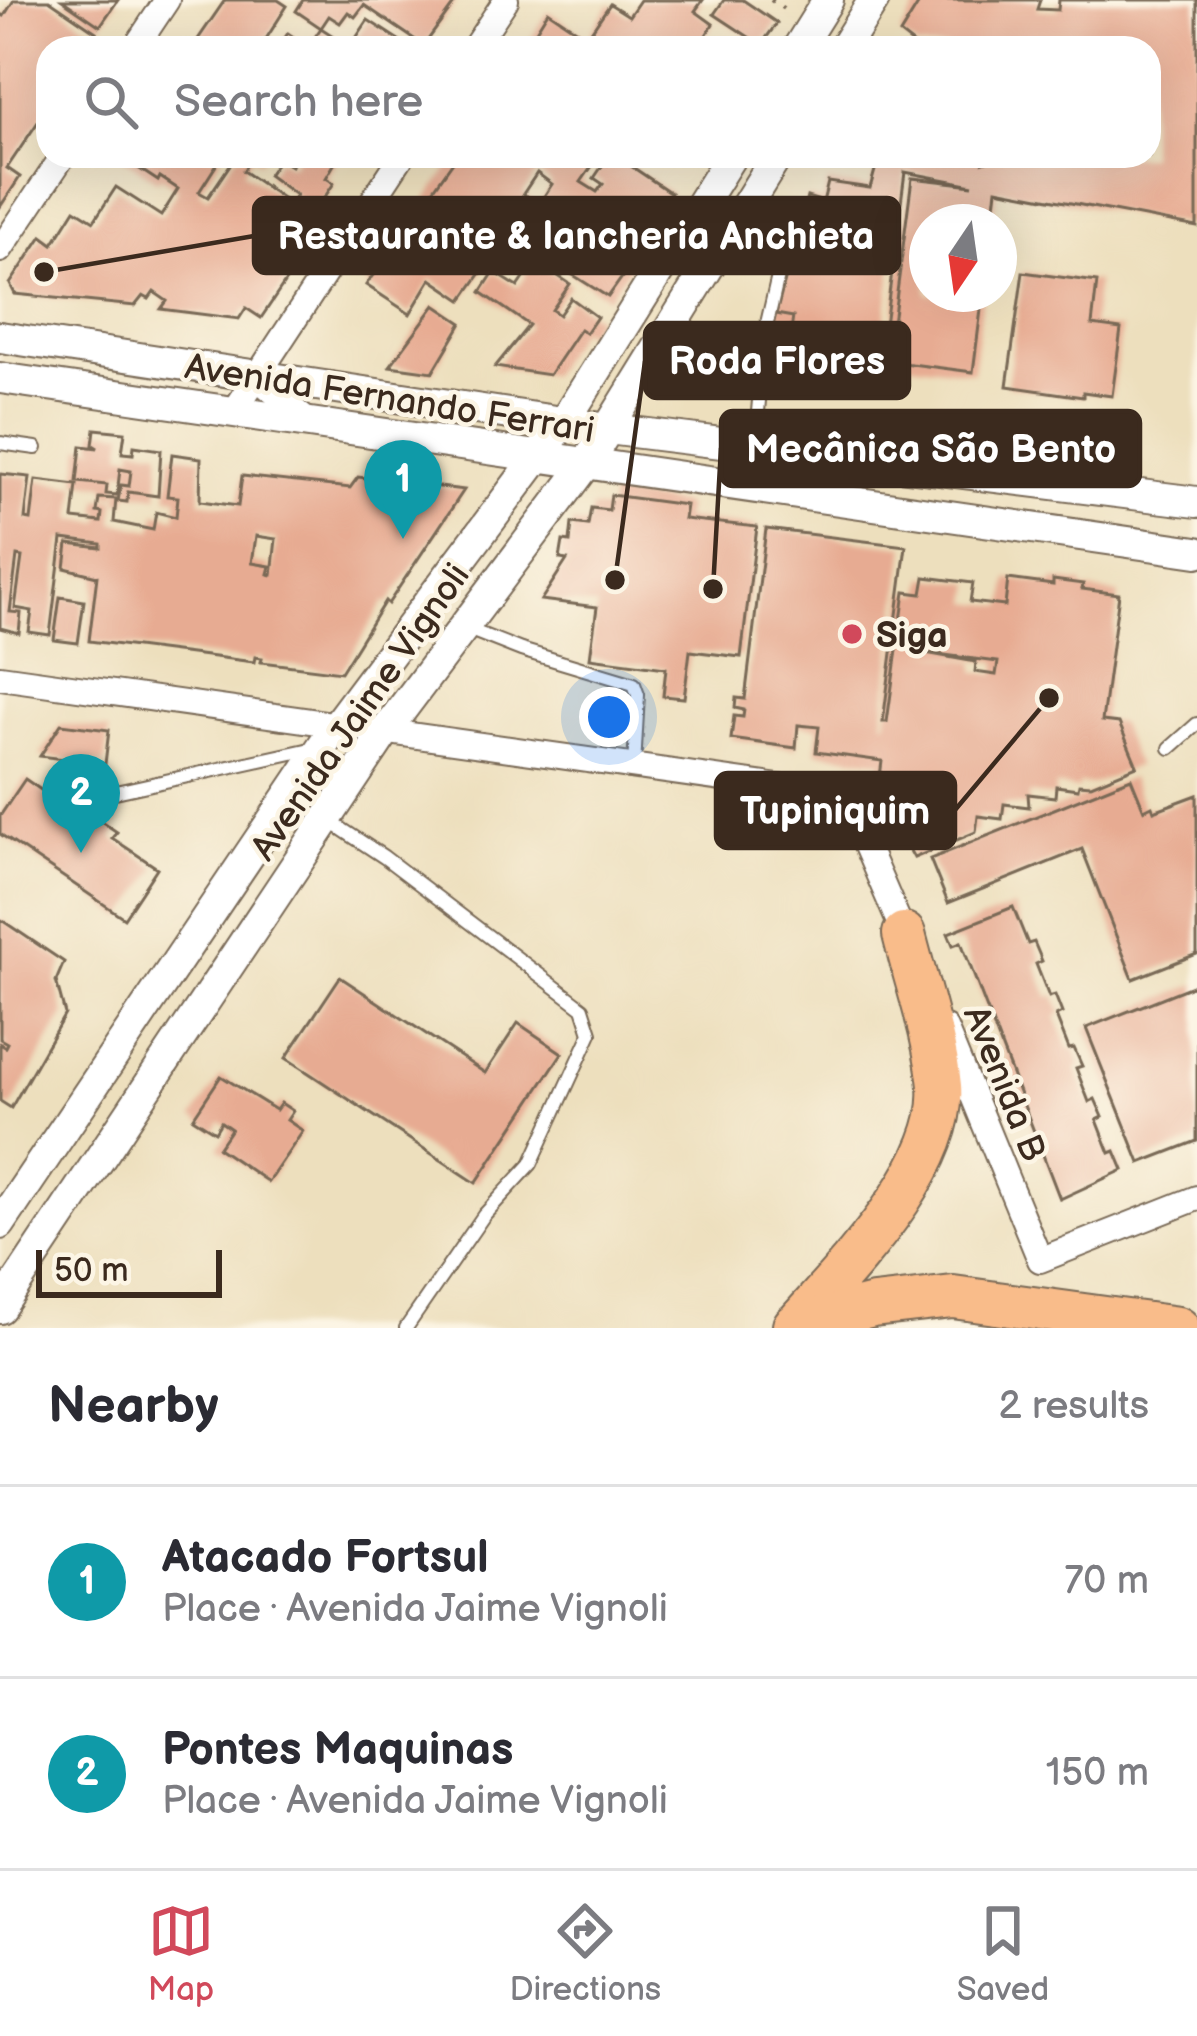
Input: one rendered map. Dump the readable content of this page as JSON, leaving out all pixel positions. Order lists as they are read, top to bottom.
{
  "streets": {
    "street": ["Avenida Fernando Ferrari", "Avenida Jaime Vignoli", "Avenida B"]
  },
  "crossings": [
    ["Avenida Fernando Ferrari", "Avenida Jaime Vignoli"],
    ["Avenida Jaime Vignoli", "Avenida B"]
  ],
  "places": [
    "Restaurante & lancheria Anchieta",
    "Roda Flores",
    "Mecânica São Bento",
    "Siga",
    "Tupiniquim"
  ],
  "scale_bar": "50 m",
  "north": "bottom",
  "page": {
    "search": "Search here",
    "pins": ["1", "2"],
    "scale": "50 m",
    "heading": ["Nearby", "2 results"],
    "list": [
      {
        "mark": "1",
        "name": "Atacado Fortsul",
        "note": "Place · Avenida Jaime Vignoli",
        "value": "70 m"
      },
      {
        "mark": "2",
        "name": "Pontes Maquinas",
        "note": "Place · Avenida Jaime Vignoli",
        "value": "150 m"
      }
    ],
    "nav": ["Map", "Directions", "Saved"]
  }
}
